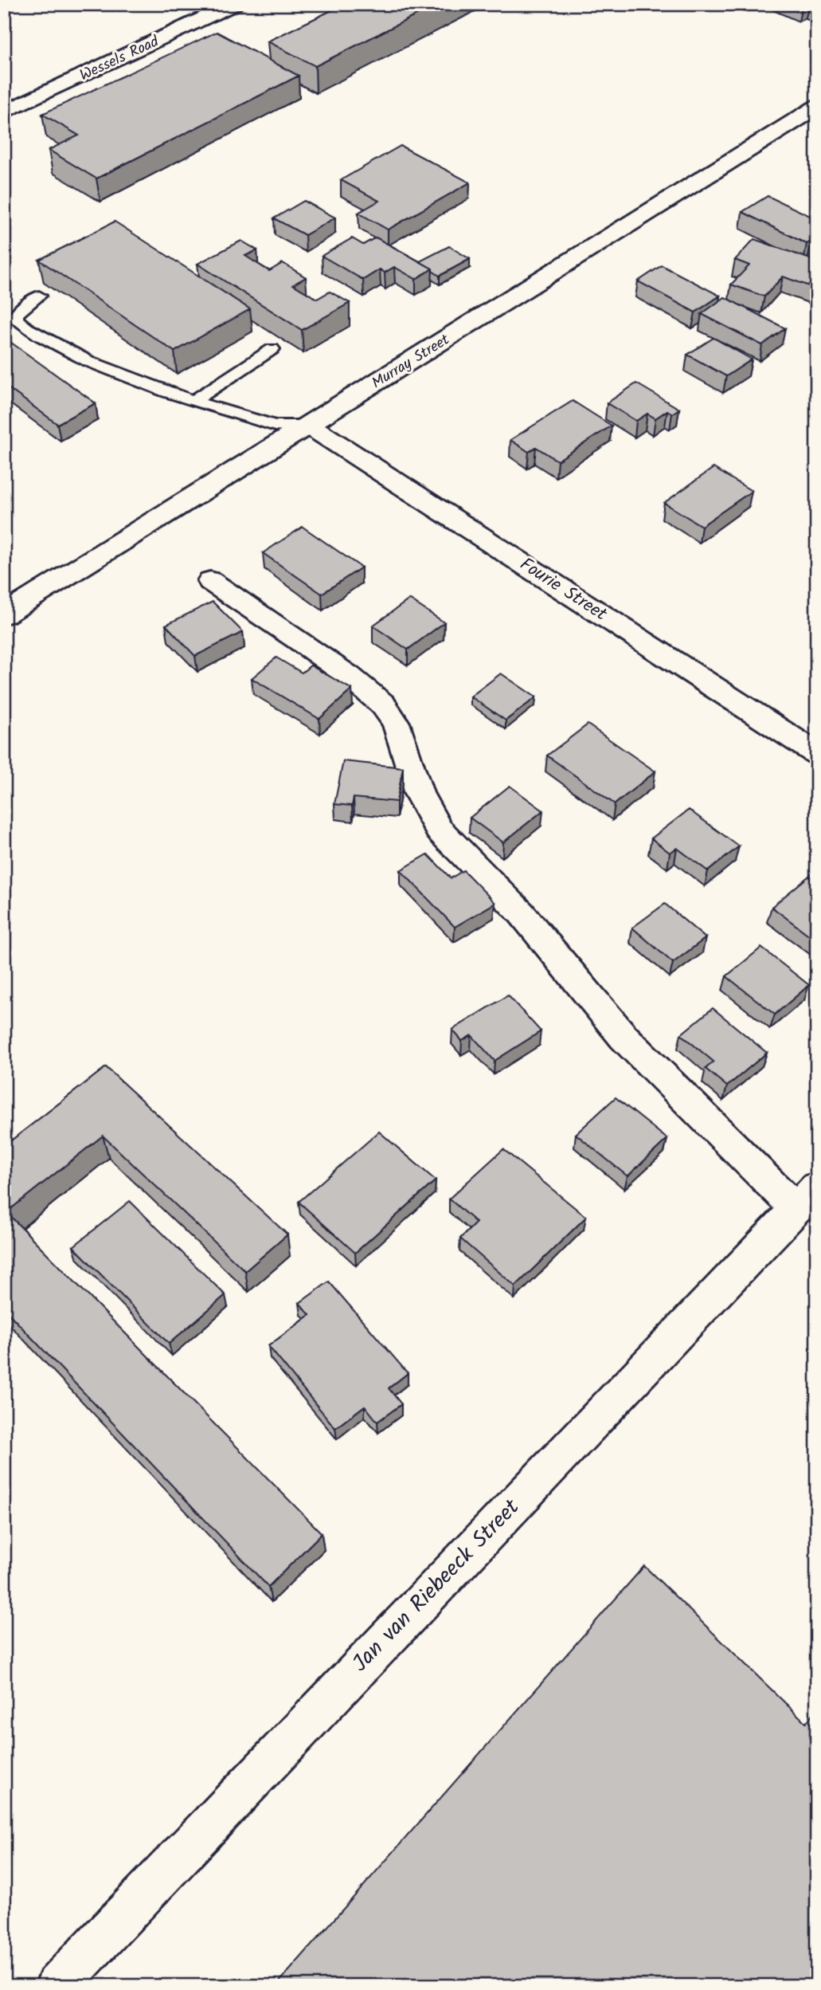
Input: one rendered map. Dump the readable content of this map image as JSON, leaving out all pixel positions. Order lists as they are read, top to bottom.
{
  "streets": {
    "street": [
      "Wessels Road",
      "Murray Street",
      "Fourie Street",
      "Jan van Riebeeck Street"
    ]
  },
  "crossings": [
    ["Murray Street", "Fourie Street"]
  ]
}
